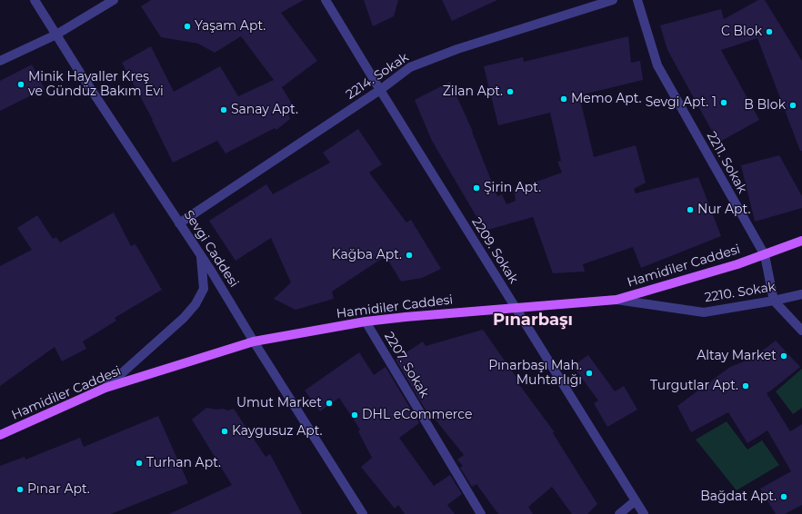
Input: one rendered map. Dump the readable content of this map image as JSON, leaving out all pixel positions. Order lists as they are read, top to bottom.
{
  "streets": {
    "main road": ["Hamidiler Caddesi"],
    "street": [
      "2214. Sokak",
      "2211. Sokak",
      "Sevgi Caddesi",
      "2209. Sokak",
      "2210. Sokak",
      "2207. Sokak"
    ]
  },
  "crossings": [
    ["2214. Sokak", "Sevgi Caddesi"],
    ["2214. Sokak", "2209. Sokak"],
    ["2211. Sokak", "Hamidiler Caddesi"],
    ["2211. Sokak", "2210. Sokak"],
    ["Sevgi Caddesi", "Hamidiler Caddesi"],
    ["2209. Sokak", "Hamidiler Caddesi"],
    ["Hamidiler Caddesi", "2210. Sokak"],
    ["Hamidiler Caddesi", "2207. Sokak"]
  ],
  "districts": ["Pınarbaşı"],
  "places": [
    "Yaşam Apt.",
    "C Blok",
    "Minik Hayaller Kreş ve Gündüz Bakım Evi",
    "Zilan Apt.",
    "Memo Apt.",
    "Sevgi Apt. 1",
    "B Blok",
    "Sanay Apt.",
    "Şirin Apt.",
    "Nur Apt.",
    "Kağba Apt.",
    "Altay Market",
    "Pınarbaşı Mah. Muhtarlığı",
    "Turgutlar Apt.",
    "Umut Market",
    "DHL eCommerce",
    "Kaygusuz Apt.",
    "Turhan Apt.",
    "Pınar Apt.",
    "Bağdat Apt."
  ]
}
